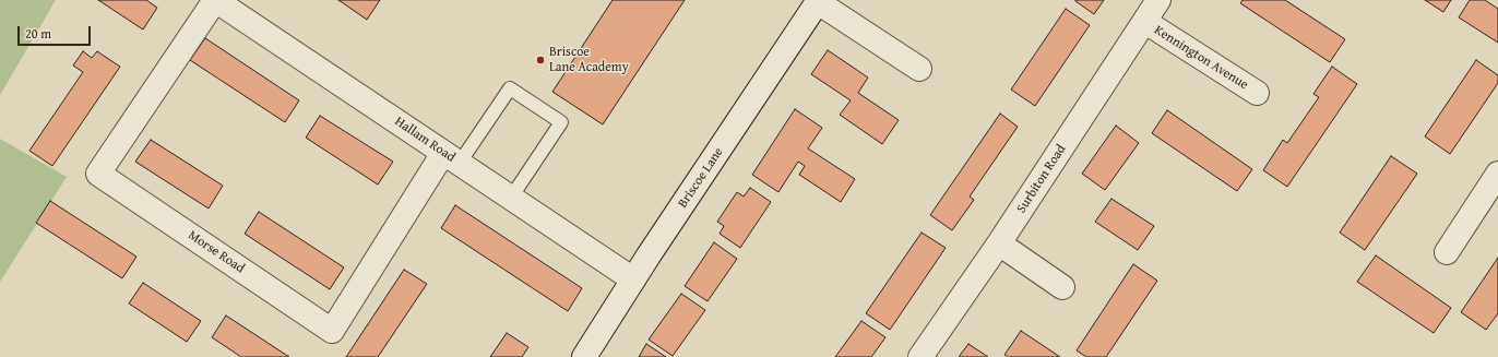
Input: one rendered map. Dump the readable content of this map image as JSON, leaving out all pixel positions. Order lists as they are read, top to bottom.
{
  "streets": {
    "street": [
      "Kennington Avenue",
      "Hallam Road",
      "Briscoe Lane",
      "Surbiton Road",
      "Morse Road"
    ]
  },
  "crossings": [
    ["Kennington Avenue", "Surbiton Road"],
    ["Hallam Road", "Briscoe Lane"],
    ["Hallam Road", "Morse Road"]
  ],
  "places": ["Briscoe Lane Academy"],
  "scale_bar": "20 m"
}
